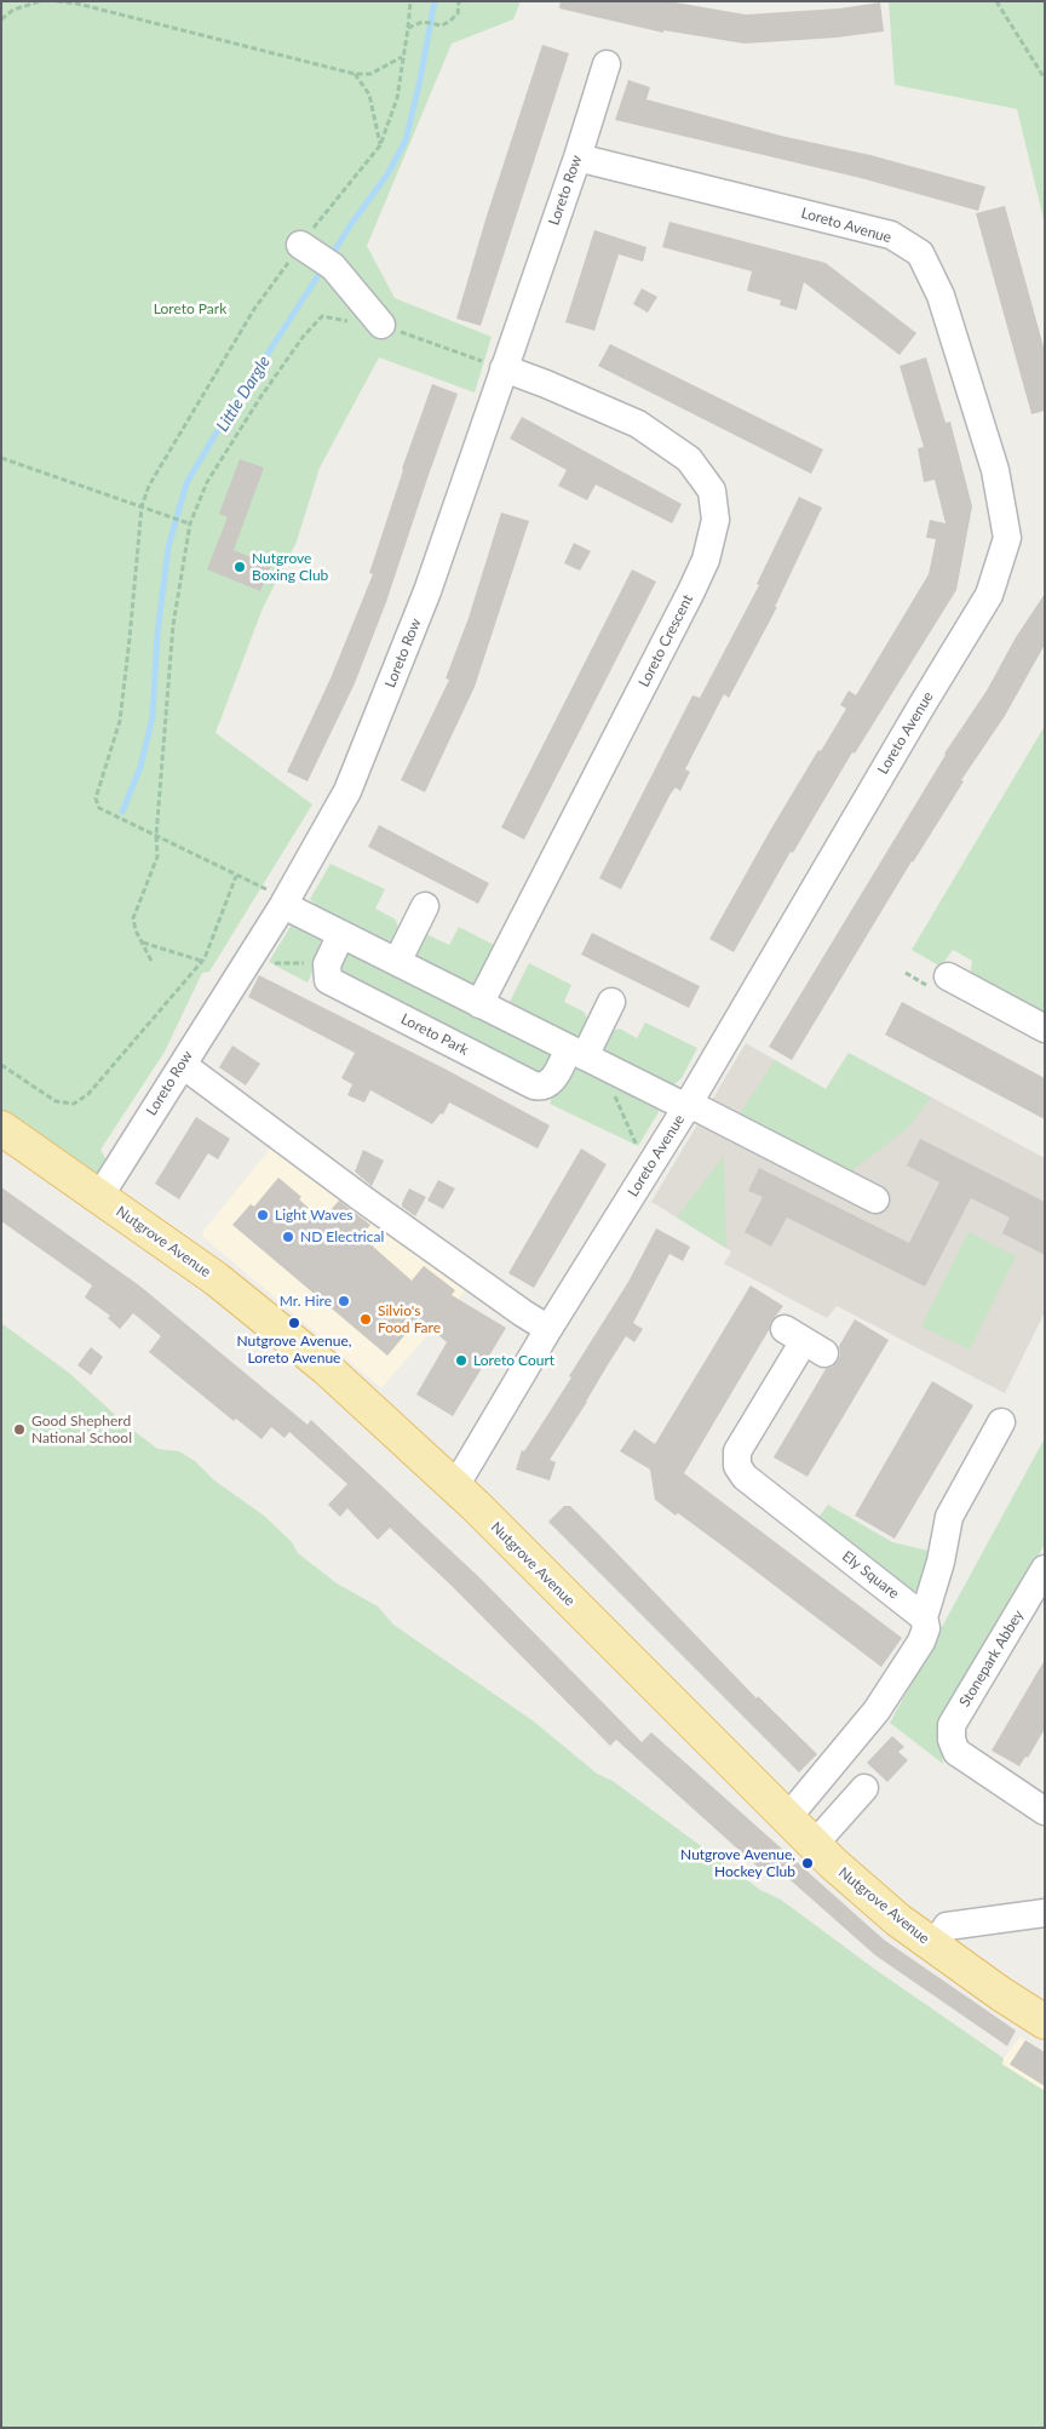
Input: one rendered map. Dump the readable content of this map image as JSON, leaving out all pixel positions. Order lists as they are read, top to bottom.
{
  "streets": {
    "main road": ["Nutgrove Avenue"],
    "street": [
      "Loreto Row",
      "Loreto Avenue",
      "Loreto Crescent",
      "Loreto Park",
      "Ely Square",
      "Stonepark Abbey"
    ]
  },
  "crossings": [
    ["Loreto Row", "Loreto Avenue"],
    ["Loreto Row", "Loreto Crescent"],
    ["Loreto Row", "Nutgrove Avenue"],
    ["Loreto Avenue", "Nutgrove Avenue"]
  ],
  "water": ["Little Dargle"],
  "parks": ["Loreto Park"],
  "places": [
    "Nutgrove Boxing Club",
    "Light Waves",
    "ND Electrical",
    "Mr. Hire",
    "Silvio's Food Fare",
    "Nutgrove Avenue, Loreto Avenue",
    "Loreto Court",
    "Good Shepherd National School",
    "Nutgrove Avenue, Hockey Club"
  ]
}
